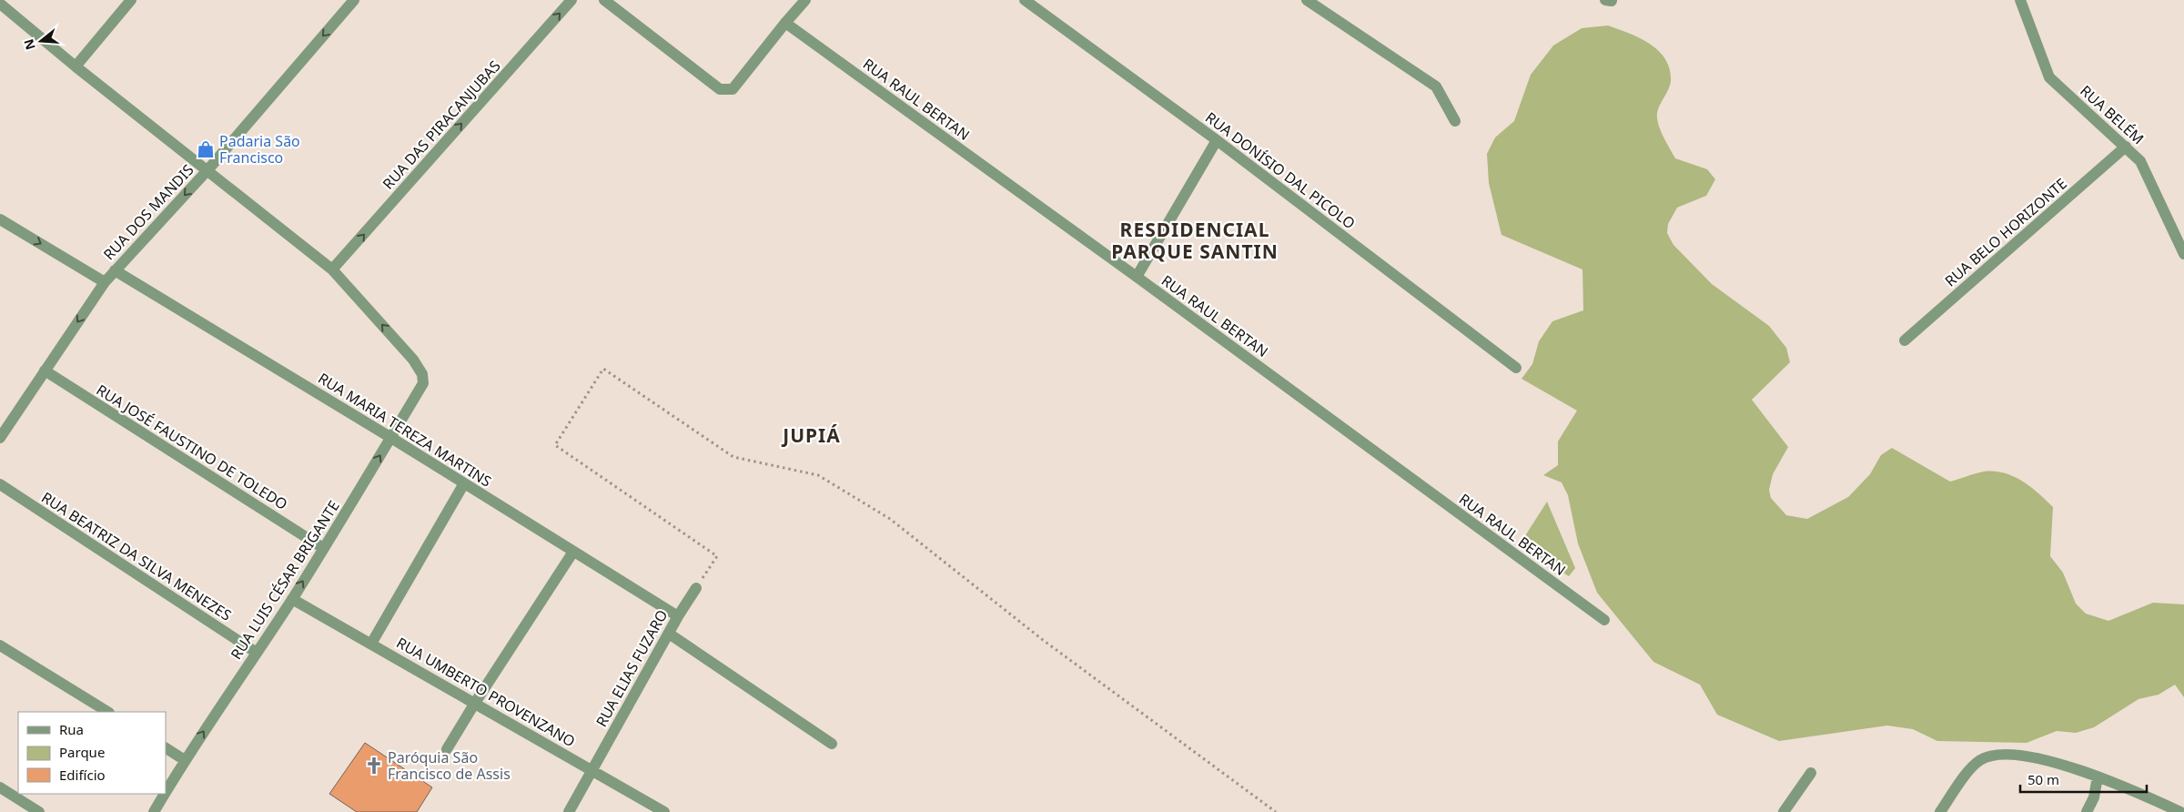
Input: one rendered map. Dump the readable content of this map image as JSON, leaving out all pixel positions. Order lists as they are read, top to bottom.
{
  "streets": {
    "street": [
      "RUA RAUL BERTAN",
      "RUA BELÉM",
      "RUA DAS PIRACANJUBAS",
      "RUA DONÍSIO DAL PICOLO",
      "RUA DOS MANDIS",
      "RUA BELO HORIZONTE",
      "RUA MARIA TEREZA MARTINS",
      "RUA JOSÉ FAUSTINO DE TOLEDO",
      "RUA BEATRIZ DA SILVA MENEZES",
      "RUA LUIS CÉSAR BRIGANTE",
      "RUA ELIAS FUZARO",
      "RUA UMBERTO PROVENZANO"
    ]
  },
  "crossings": [
    ["RUA BELÉM", "RUA BELO HORIZONTE"],
    ["RUA DAS PIRACANJUBAS", "RUA LUIS CÉSAR BRIGANTE"],
    ["RUA DOS MANDIS", "RUA MARIA TEREZA MARTINS"],
    ["RUA DOS MANDIS", "RUA JOSÉ FAUSTINO DE TOLEDO"],
    ["RUA MARIA TEREZA MARTINS", "RUA LUIS CÉSAR BRIGANTE"],
    ["RUA MARIA TEREZA MARTINS", "RUA ELIAS FUZARO"],
    ["RUA JOSÉ FAUSTINO DE TOLEDO", "RUA LUIS CÉSAR BRIGANTE"],
    ["RUA BEATRIZ DA SILVA MENEZES", "RUA LUIS CÉSAR BRIGANTE"],
    ["RUA LUIS CÉSAR BRIGANTE", "RUA UMBERTO PROVENZANO"],
    ["RUA ELIAS FUZARO", "RUA UMBERTO PROVENZANO"]
  ],
  "one_way": ["RUA DAS PIRACANJUBAS", "RUA DOS MANDIS"],
  "districts": ["RESDIDENCIAL PARQUE SANTIN", "JUPIÁ"],
  "places": {
    "shop": ["Padaria São Francisco"],
    "church": ["Paróquia São Francisco de Assis"]
  },
  "legend": ["Rua", "Parque", "Edifício"],
  "scale_bar": "50 m",
  "north": "left"
}
